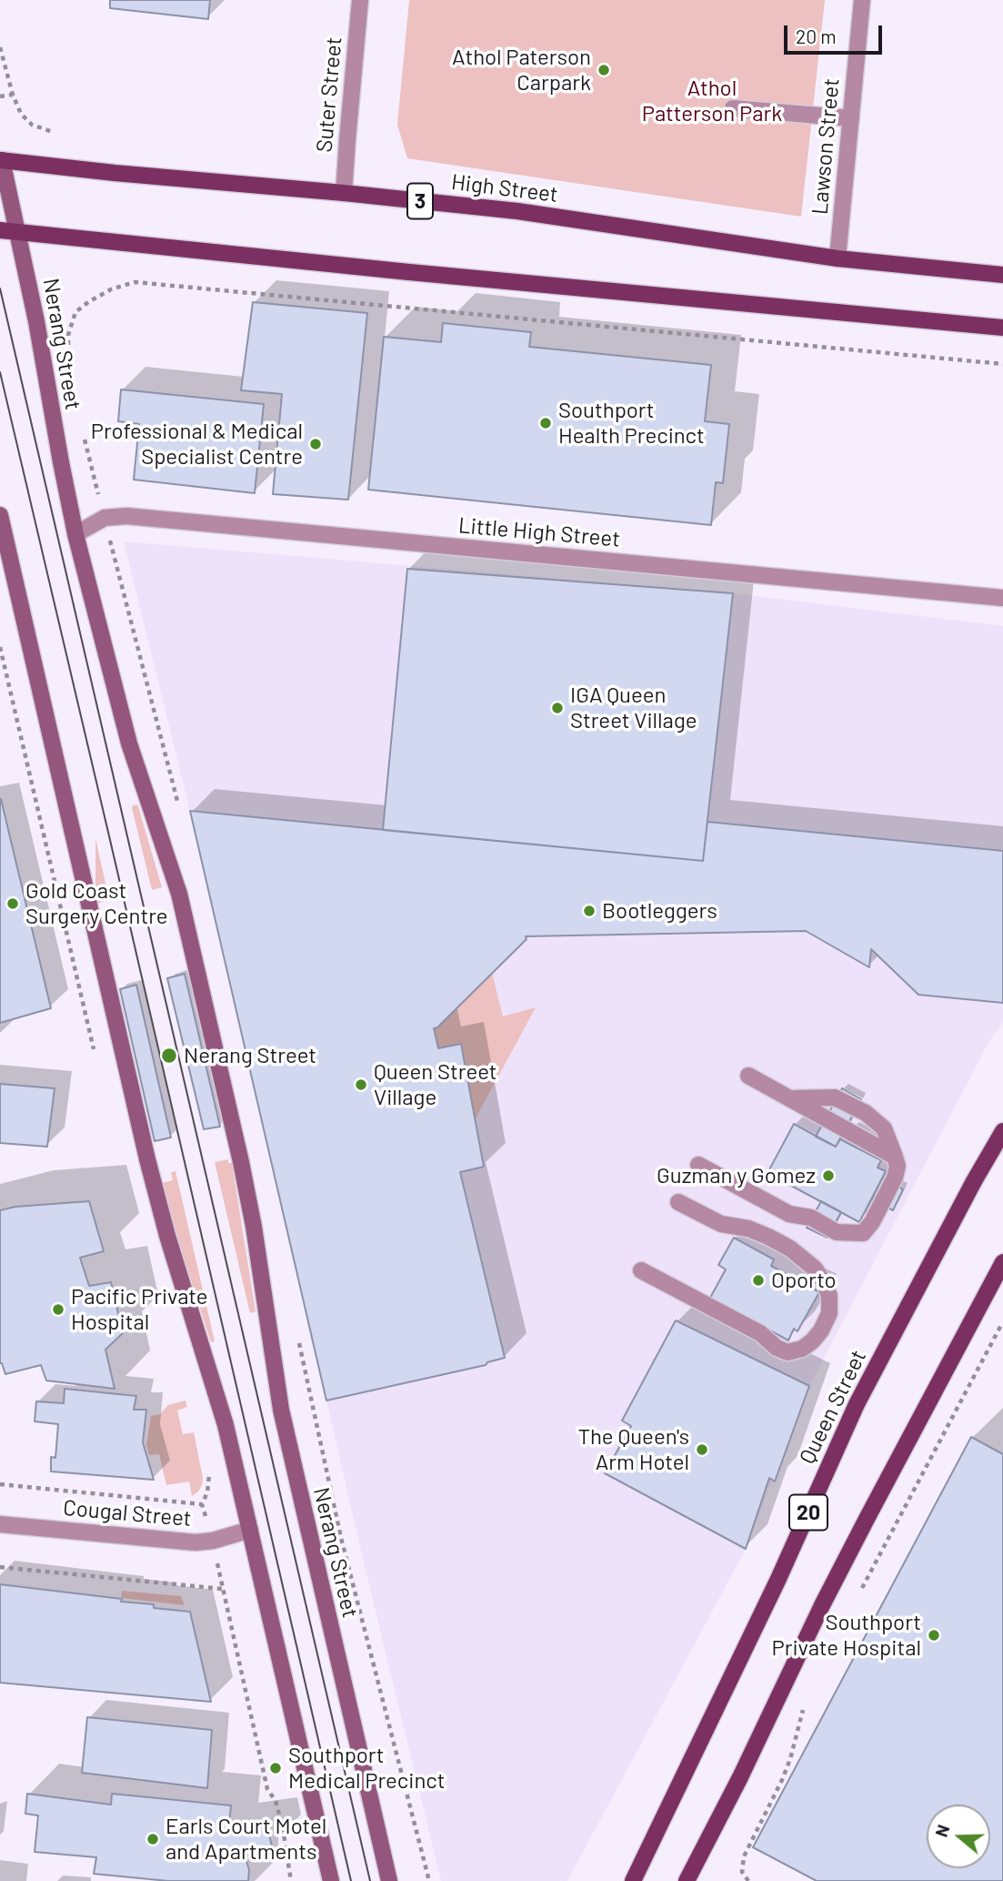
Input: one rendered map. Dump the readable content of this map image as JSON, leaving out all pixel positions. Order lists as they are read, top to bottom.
{
  "streets": {
    "main road": [
      "High Street",
      "3",
      "Nerang Street",
      "Queen Street",
      "20"
    ],
    "street": [
      "Suter Street",
      "Lawson Street",
      "Little High Street",
      "Cougal Street"
    ]
  },
  "crossings": [
    ["Suter Street", "High Street"],
    ["Lawson Street", "High Street"],
    ["High Street", "Nerang Street"],
    ["Nerang Street", "Little High Street"]
  ],
  "parks": ["Athol Patterson Park"],
  "places": [
    "Athol Paterson Carpark",
    "Southport Health Precinct",
    "Professional & Medical Specialist Centre",
    "IGA Queen Street Village",
    "Gold Coast Surgery Centre",
    "Bootleggers",
    "Nerang Street",
    "Queen Street Village",
    "Guzman y Gomez",
    "Oporto",
    "Pacific Private Hospital",
    "The Queen's Arm Hotel",
    "Southport Private Hospital",
    "Southport Medical Precinct",
    "Earls Court Motel and Apartments"
  ],
  "scale_bar": "20 m",
  "north": "left"
}
